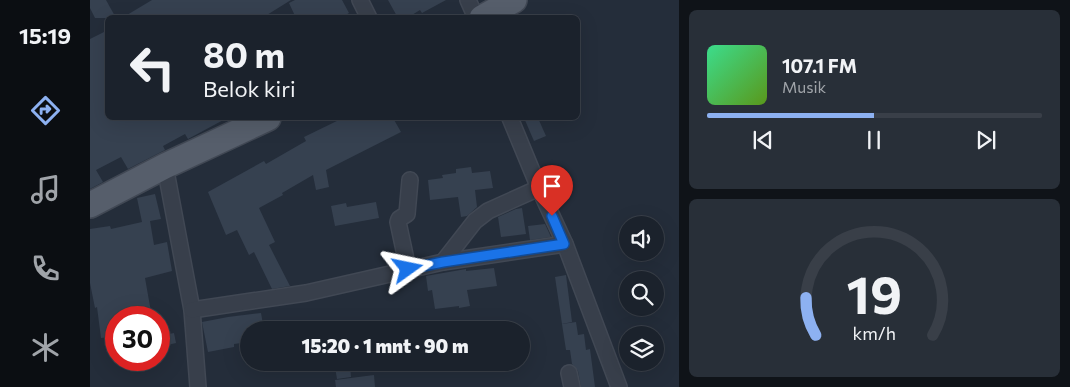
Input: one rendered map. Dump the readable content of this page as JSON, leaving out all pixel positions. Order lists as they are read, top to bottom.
{
  "page": {
    "tabs": "15:19",
    "turn": ["80 m", "Belok kiri"],
    "song": ["107.1 FM", "Musik"],
    "limit": "30",
    "trip": "15:20 · 1 mnt · 90 m",
    "gauge": ["19", "km/h"]
  }
}
